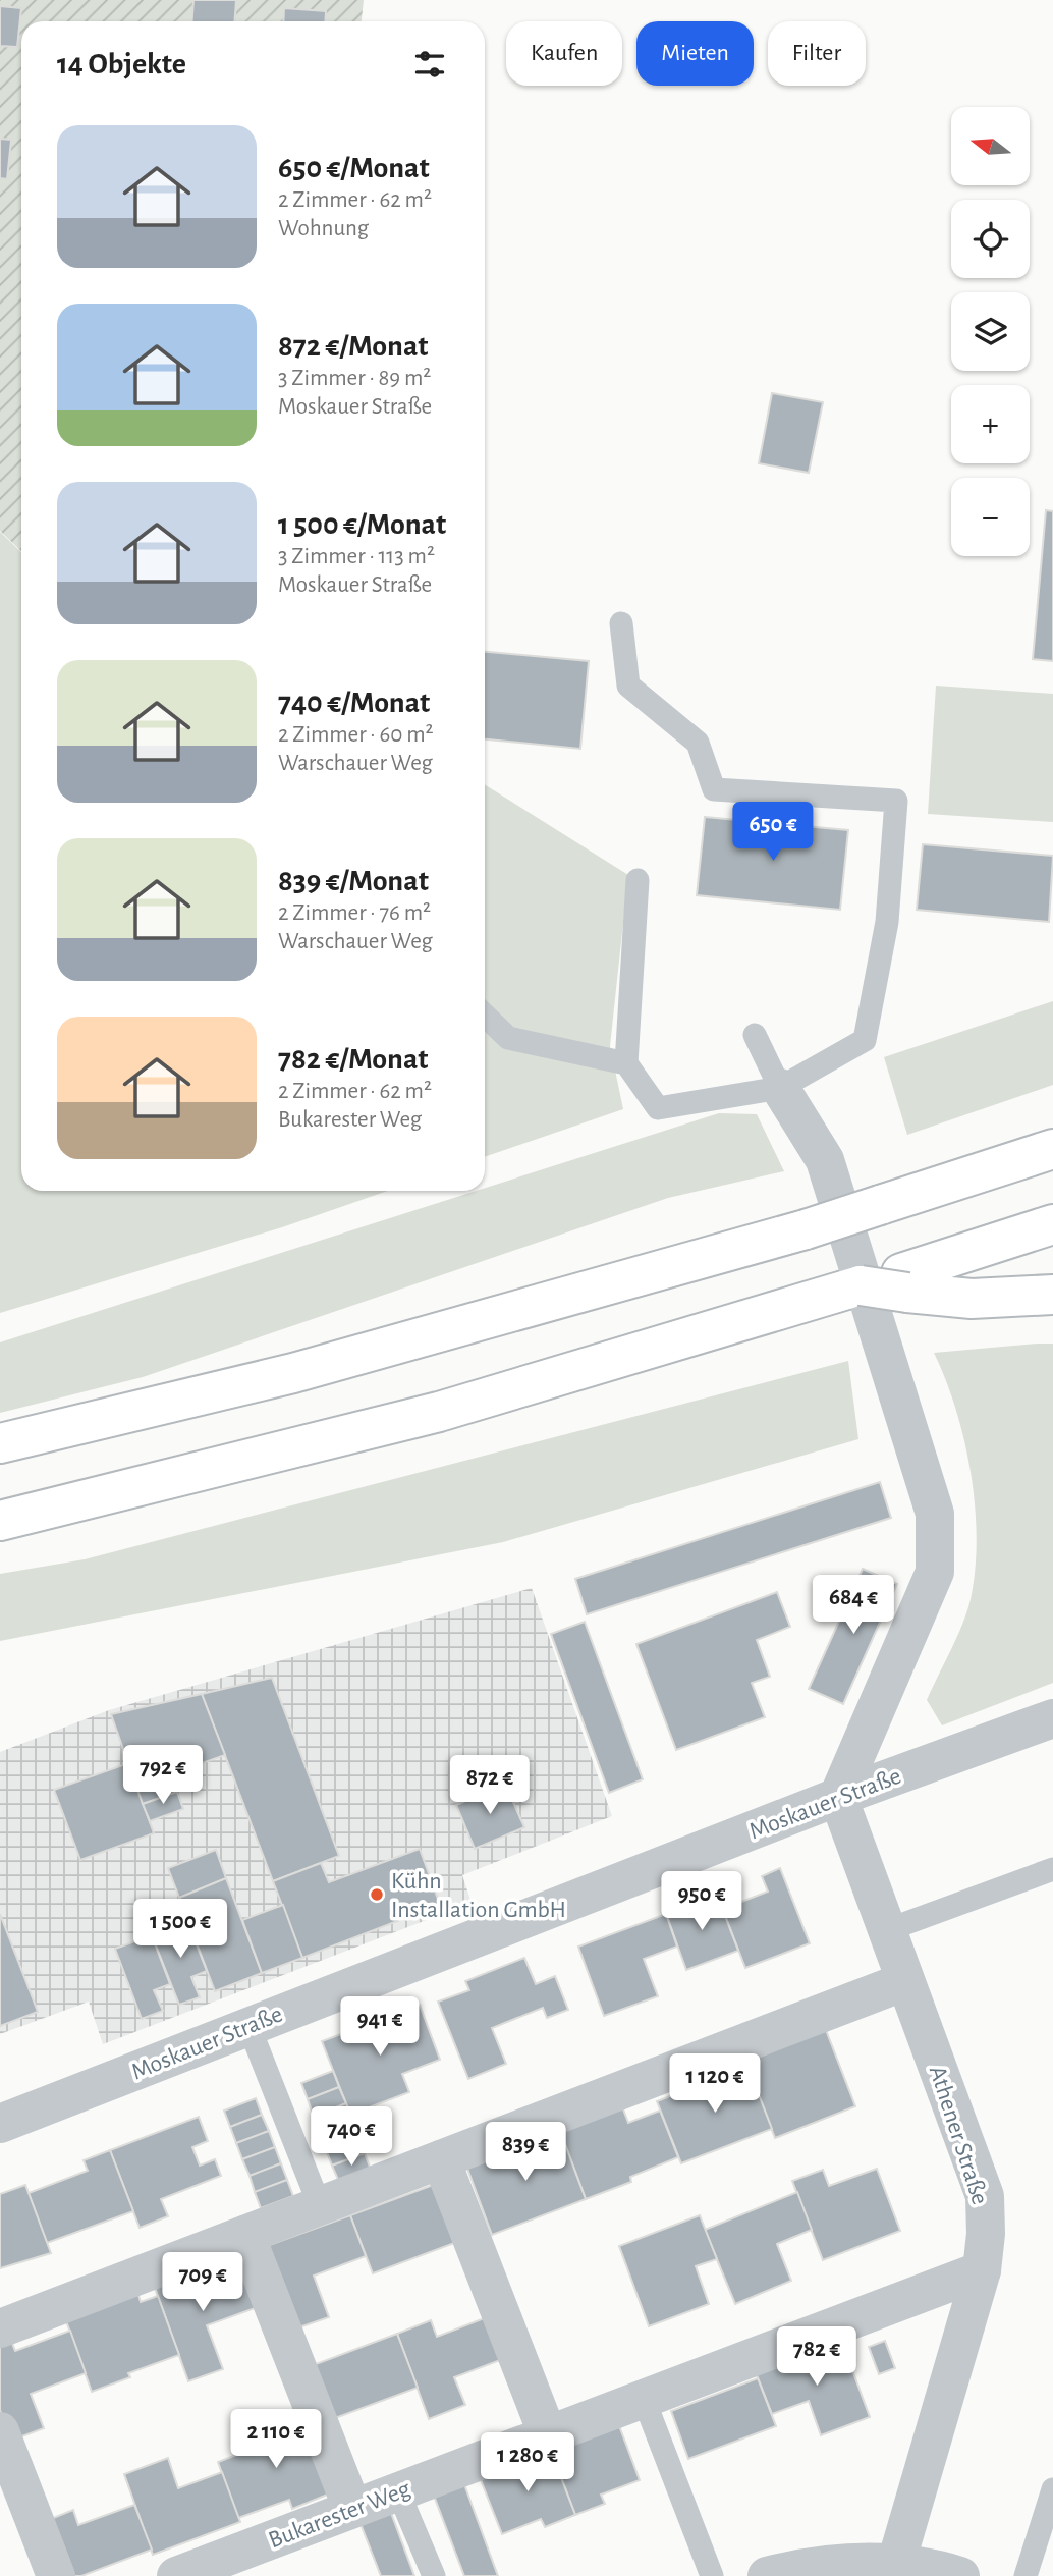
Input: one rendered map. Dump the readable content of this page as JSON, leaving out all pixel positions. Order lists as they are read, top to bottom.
{
  "streets": {
    "street": ["Moskauer Straße", "Athener Straße", "Bukarester Weg"]
  },
  "crossings": [
    ["Moskauer Straße", "Athener Straße"],
    ["Athener Straße", "Bukarester Weg"]
  ],
  "places": ["Kühn Installation GmbH"],
  "north": "left",
  "page": {
    "chip": ["Kaufen", "Mieten", "Filter"],
    "heading": "14 Objekte",
    "map_buttons": ["+", "−"],
    "list": [
      {
        "name": "650 €/Monat",
        "note": "2 Zimmer · 62 m² · Wohnung"
      },
      {
        "name": "872 €/Monat",
        "note": "3 Zimmer · 89 m² · Moskauer Straße"
      },
      {
        "name": "1 500 €/Monat",
        "note": "3 Zimmer · 113 m² · Moskauer Straße"
      },
      {
        "name": "740 €/Monat",
        "note": "2 Zimmer · 60 m² · Warschauer Weg"
      },
      {
        "name": "839 €/Monat",
        "note": "2 Zimmer · 76 m² · Warschauer Weg"
      },
      {
        "name": "782 €/Monat",
        "note": "2 Zimmer · 62 m² · Bukarester Weg"
      }
    ],
    "price": [
      "650 €",
      "684 €",
      "792 €",
      "872 €",
      "950 €",
      "1 500 €",
      "941 €",
      "1 120 €",
      "740 €",
      "839 €",
      "709 €",
      "782 €",
      "2 110 €",
      "1 280 €"
    ]
  }
}
